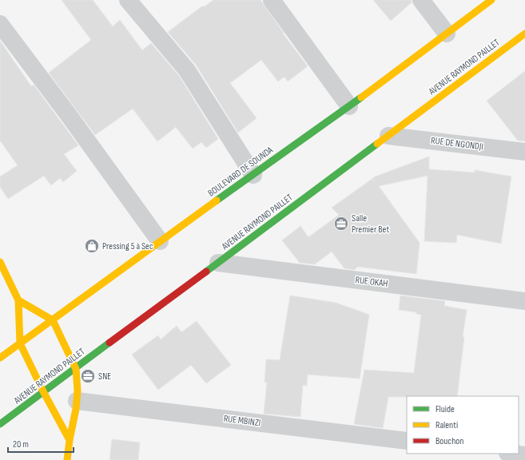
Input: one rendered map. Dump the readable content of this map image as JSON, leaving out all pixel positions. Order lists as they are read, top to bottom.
{
  "streets": {
    "main road": ["AVENUE RAYMOND PAILLET", "BOULEVARD DE SOUNDA"],
    "street": ["RUE DE NGONDJI", "RUE OKAH", "RUE MBINZI"]
  },
  "crossings": [
    ["AVENUE RAYMOND PAILLET", "RUE DE NGONDJI"],
    ["AVENUE RAYMOND PAILLET", "RUE OKAH"]
  ],
  "places": {
    "office": ["Salle Premier Bet", "SNE"],
    "shop": ["Pressing 5 à Sec"]
  },
  "legend": ["Fluide", "Ralenti", "Bouchon"],
  "scale_bar": "20 m"
}
